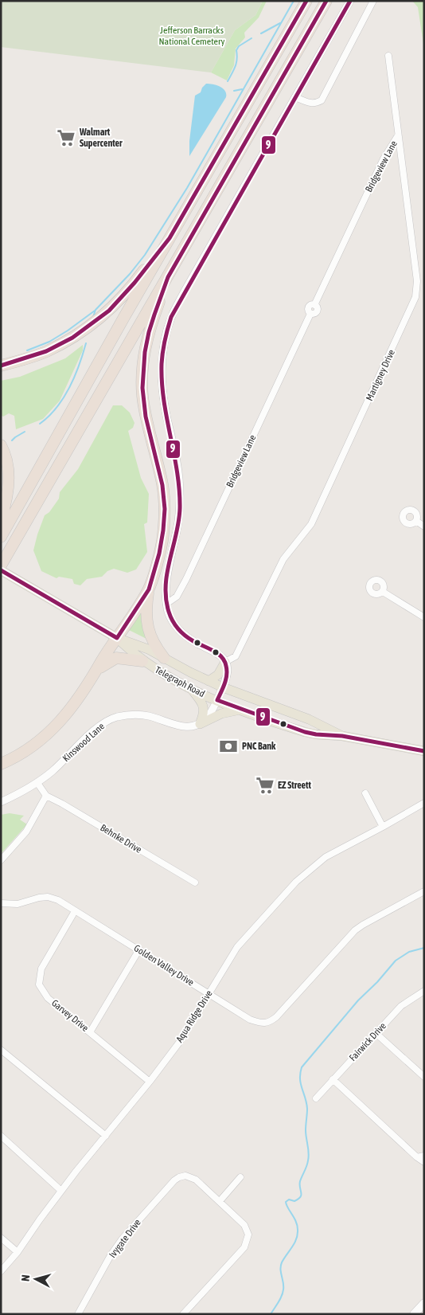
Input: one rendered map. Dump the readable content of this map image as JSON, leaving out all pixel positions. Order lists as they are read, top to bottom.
{
  "streets": {
    "main road": ["Telegraph Road"],
    "street": [
      "Bridgeview Lane",
      "Martigney Drive",
      "Kinswood Lane",
      "Behnke Drive",
      "Golden Valley Drive",
      "Garvey Drive",
      "Aqua Ridge Drive",
      "Fairwick Drive",
      "Ivygate Drive"
    ]
  },
  "crossings": [
    ["Bridgeview Lane", "Martigney Drive"],
    ["Golden Valley Drive", "Garvey Drive"],
    ["Golden Valley Drive", "Aqua Ridge Drive"],
    ["Garvey Drive", "Aqua Ridge Drive"]
  ],
  "parks": ["Jefferson Barracks National Cemetery"],
  "places": {
    "supermarket": ["Walmart Supercenter", "EZ Streett"],
    "bank": ["PNC Bank"]
  },
  "lines": ["transit line 9"],
  "north": "left"
}
